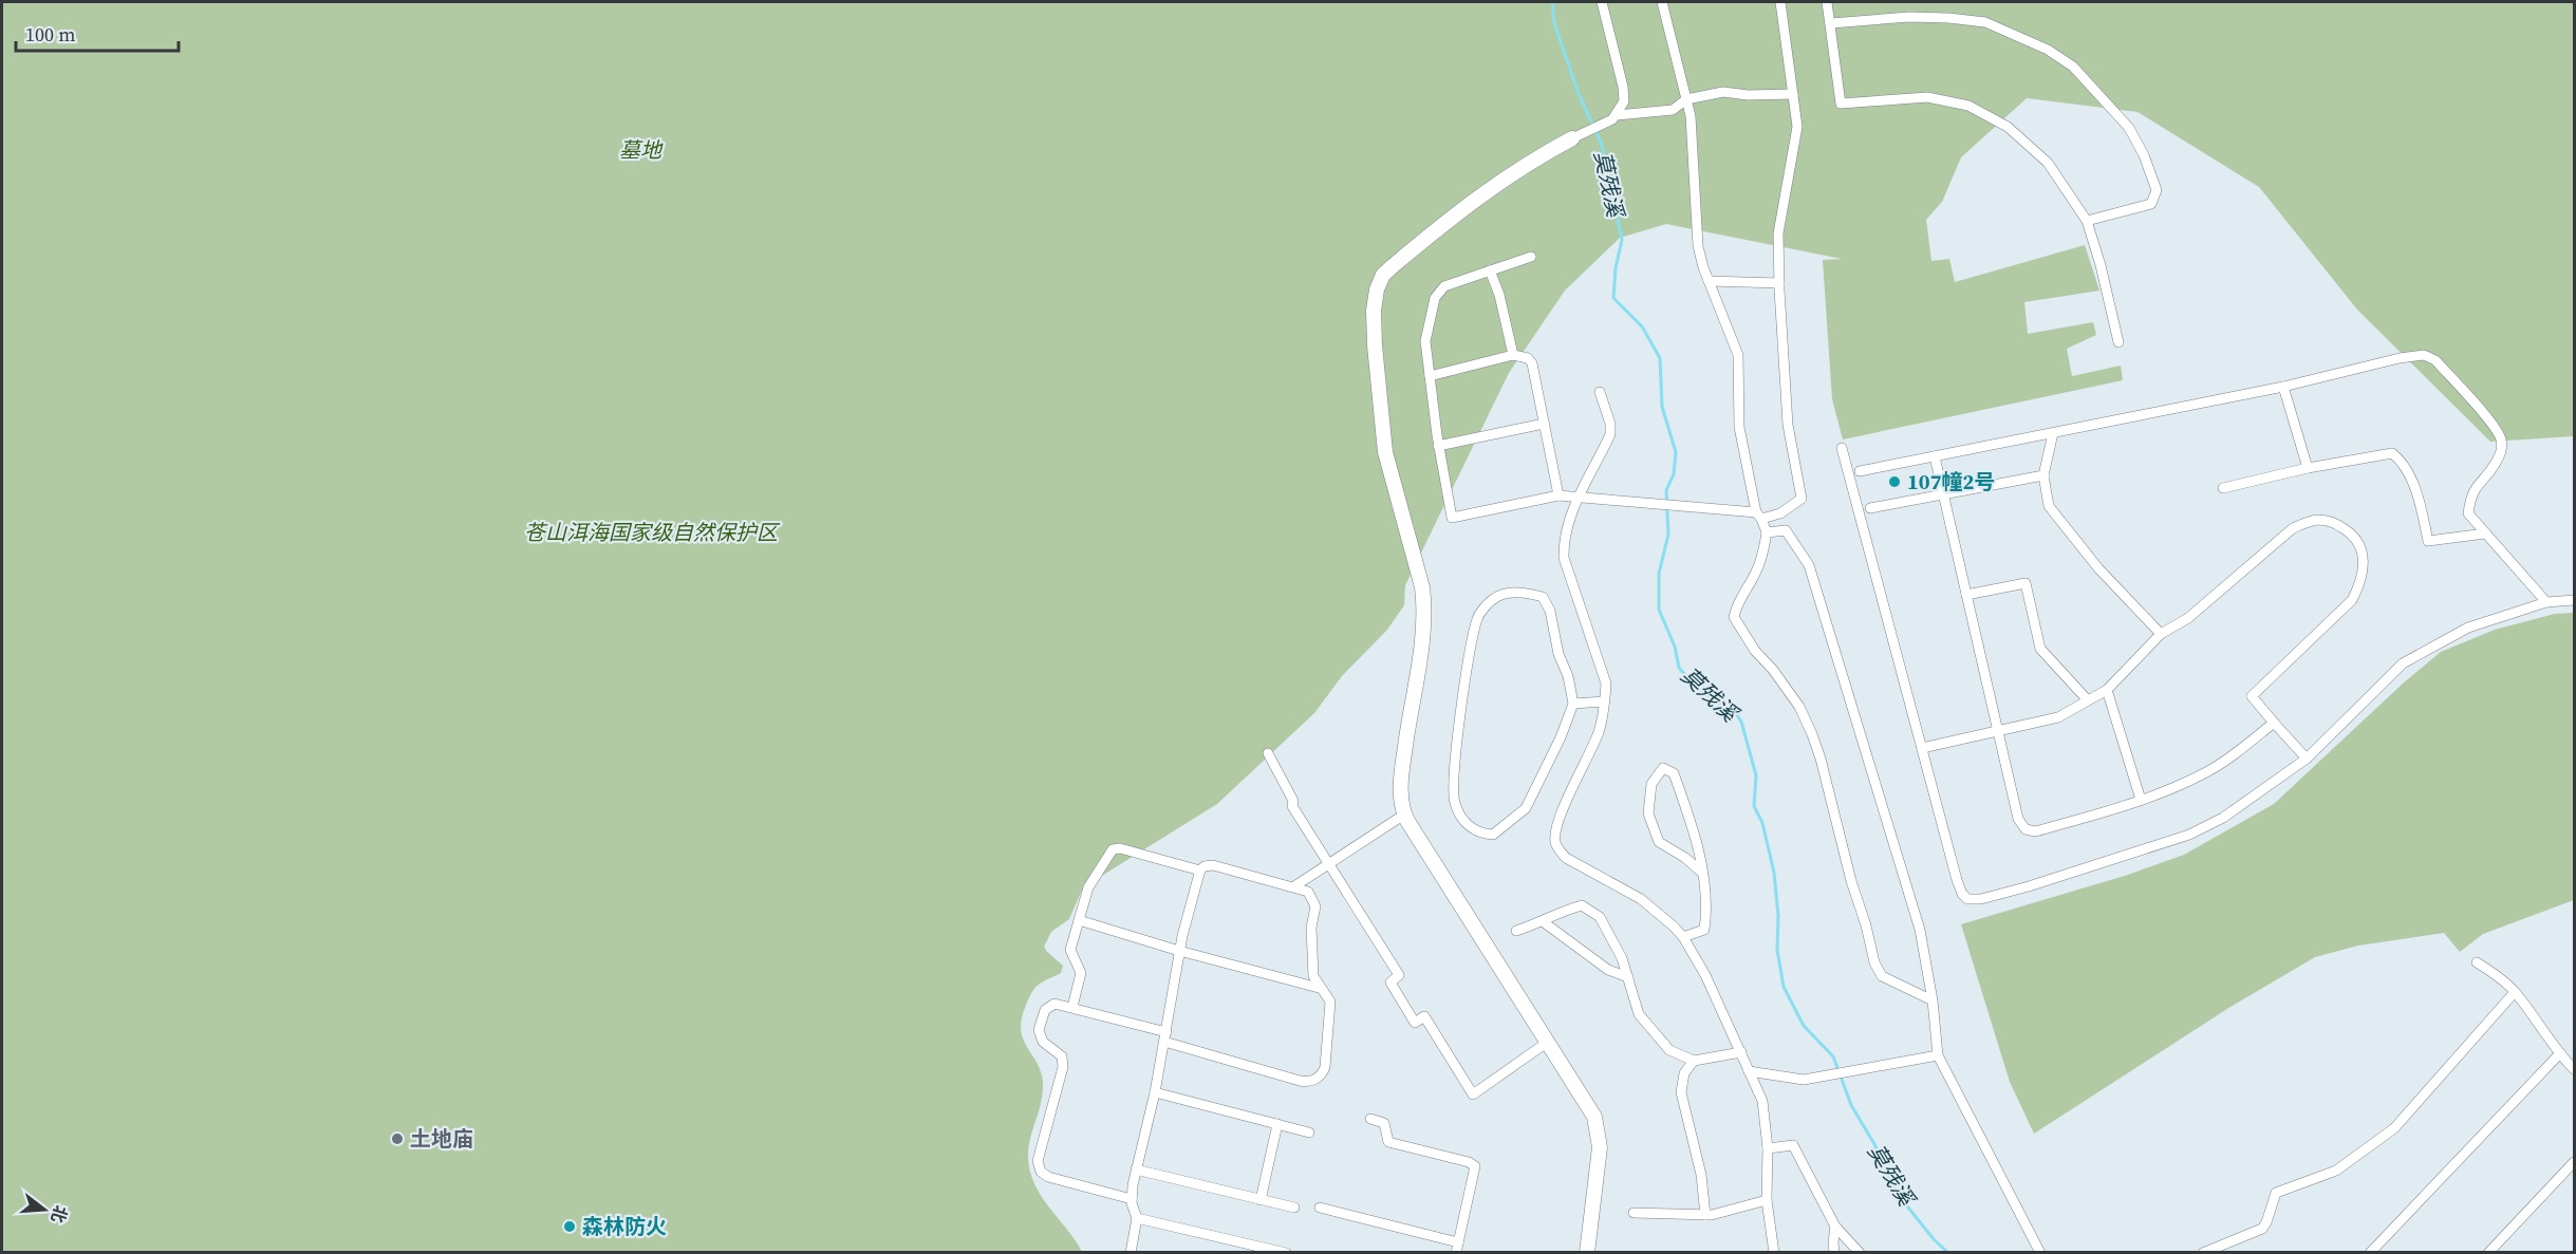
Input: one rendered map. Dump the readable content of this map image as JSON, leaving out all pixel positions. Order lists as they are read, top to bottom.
{
  "water": ["莫残溪"],
  "parks": ["墓地", "苍山洱海国家级自然保护区"],
  "places": ["107幢2号", "土地庙", "森林防火"],
  "scale_bar": "100 m",
  "north": "right"
}
